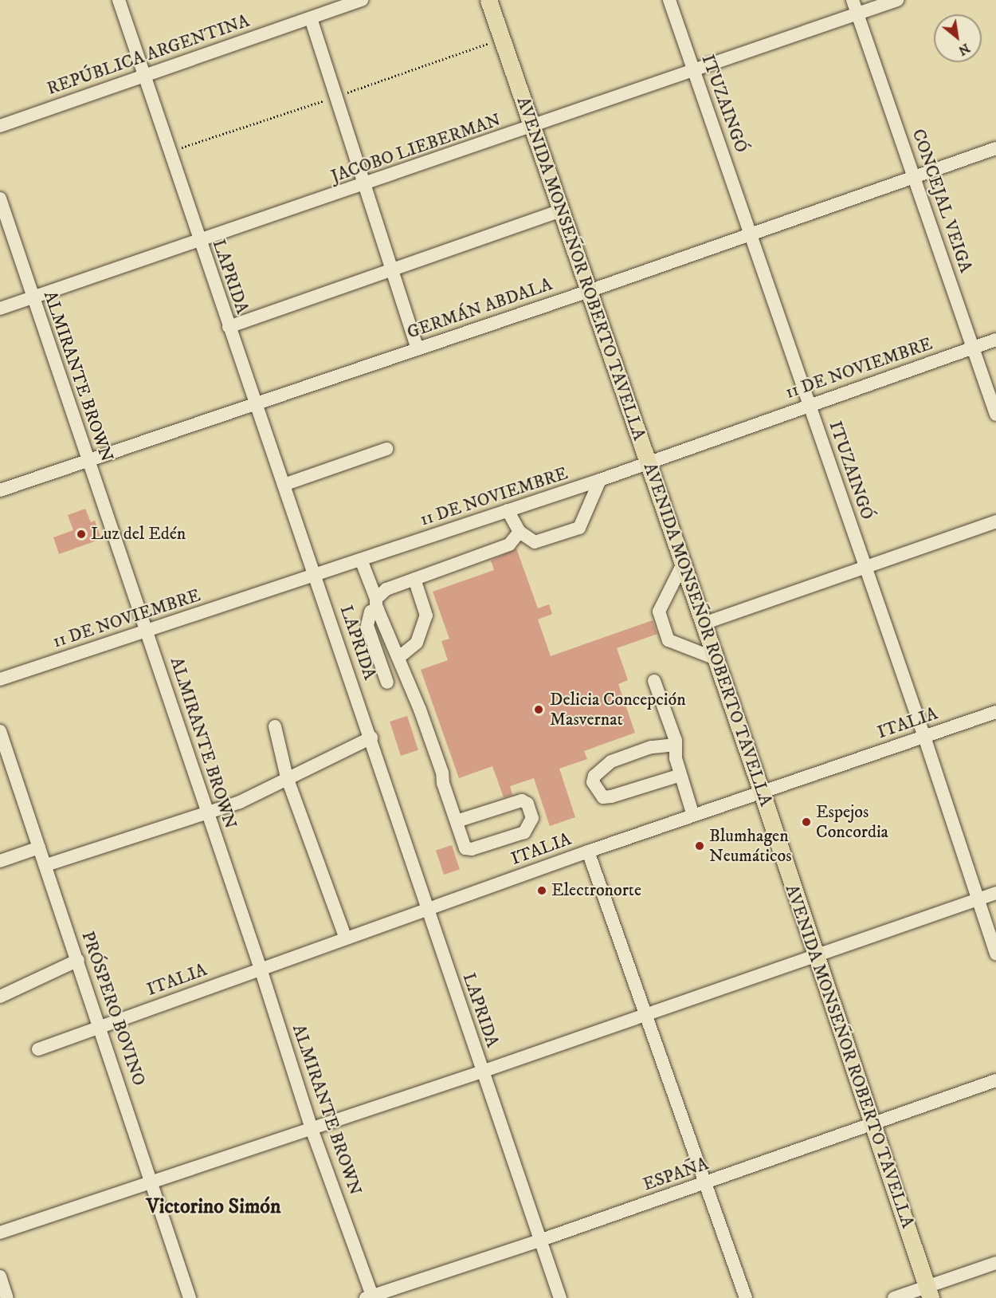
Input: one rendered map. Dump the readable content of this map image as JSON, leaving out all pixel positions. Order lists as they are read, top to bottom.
{
  "streets": {
    "main road": ["AVENIDA MONSEÑOR ROBERTO TAVELLA"],
    "street": [
      "REPÚBLICA ARGENTINA",
      "ITUZAINGÓ",
      "JACOBO LIEBERMAN",
      "CONCEJAL VEIGA",
      "LAPRIDA",
      "GERMÁN ABDALA",
      "11 DE NOVIEMBRE",
      "ALMIRANTE BROWN",
      "ITALIA",
      "PRÓSPERO BOVINO",
      "ESPAÑA"
    ]
  },
  "crossings": [
    ["REPÚBLICA ARGENTINA", "LAPRIDA"],
    ["ITUZAINGÓ", "JACOBO LIEBERMAN"],
    ["ITUZAINGÓ", "GERMÁN ABDALA"],
    ["ITUZAINGÓ", "11 DE NOVIEMBRE"],
    ["ITUZAINGÓ", "ITALIA"],
    ["JACOBO LIEBERMAN", "CONCEJAL VEIGA"],
    ["JACOBO LIEBERMAN", "AVENIDA MONSEÑOR ROBERTO TAVELLA"],
    ["JACOBO LIEBERMAN", "LAPRIDA"],
    ["JACOBO LIEBERMAN", "ALMIRANTE BROWN"],
    ["CONCEJAL VEIGA", "GERMÁN ABDALA"],
    ["CONCEJAL VEIGA", "11 DE NOVIEMBRE"],
    ["AVENIDA MONSEÑOR ROBERTO TAVELLA", "GERMÁN ABDALA"],
    ["AVENIDA MONSEÑOR ROBERTO TAVELLA", "11 DE NOVIEMBRE"],
    ["AVENIDA MONSEÑOR ROBERTO TAVELLA", "ITALIA"],
    ["AVENIDA MONSEÑOR ROBERTO TAVELLA", "ESPAÑA"],
    ["LAPRIDA", "GERMÁN ABDALA"],
    ["LAPRIDA", "11 DE NOVIEMBRE"],
    ["LAPRIDA", "ITALIA"],
    ["LAPRIDA", "ESPAÑA"],
    ["GERMÁN ABDALA", "ALMIRANTE BROWN"],
    ["11 DE NOVIEMBRE", "ALMIRANTE BROWN"],
    ["ALMIRANTE BROWN", "ITALIA"],
    ["ALMIRANTE BROWN", "ESPAÑA"],
    ["ITALIA", "PRÓSPERO BOVINO"]
  ],
  "districts": ["Victorino Simón"],
  "places": [
    "Luz del Edén",
    "Delicia Concepción Masvernat",
    "Espejos Concordia",
    "Blumhagen Neumáticos",
    "Electronorte"
  ],
  "north": "bottom right"
}
